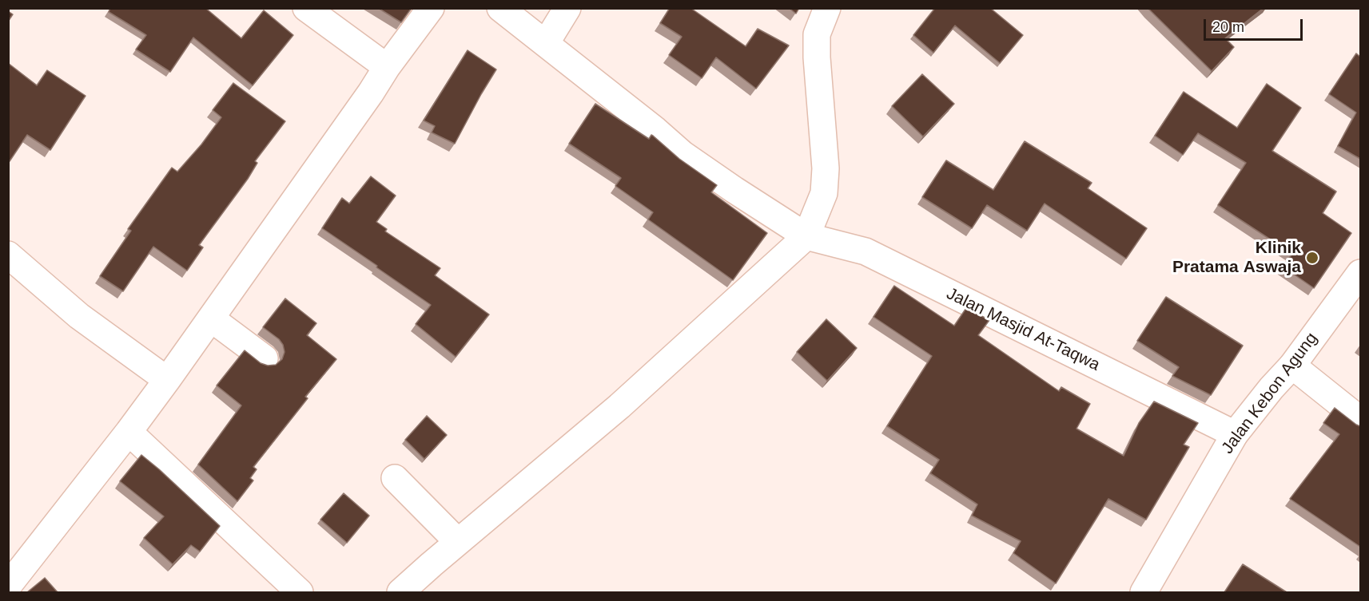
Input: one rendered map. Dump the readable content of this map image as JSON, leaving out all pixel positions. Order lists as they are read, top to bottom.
{
  "streets": {
    "street": ["Jalan Masjid At-Taqwa", "Jalan Kebon Agung"]
  },
  "crossings": [
    ["Jalan Masjid At-Taqwa", "Jalan Kebon Agung"]
  ],
  "places": ["Klinik Pratama Aswaja"],
  "scale_bar": "20 m"
}
